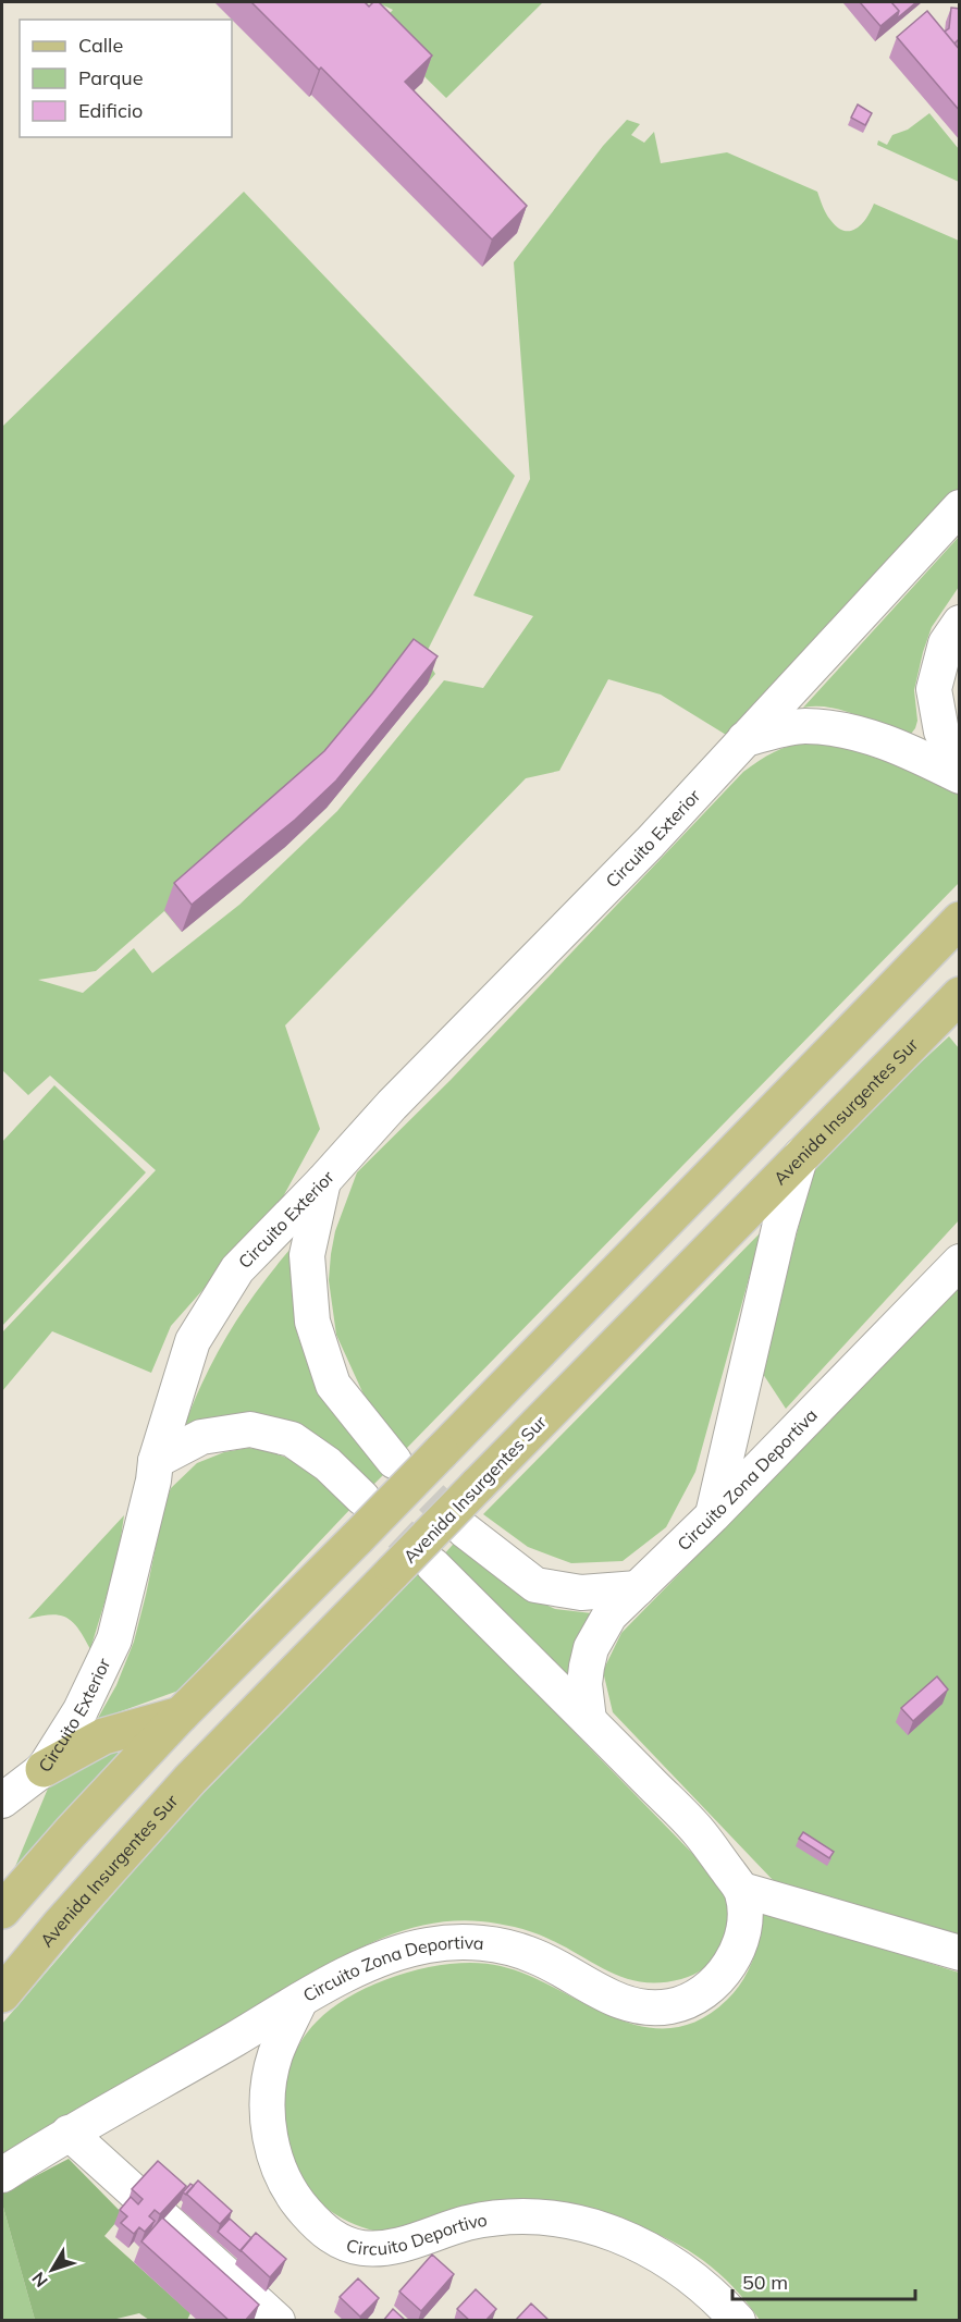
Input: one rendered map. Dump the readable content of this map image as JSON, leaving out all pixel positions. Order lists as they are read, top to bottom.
{
  "streets": {
    "main road": ["Avenida Insurgentes Sur"],
    "street": ["Circuito Exterior", "Circuito Zona Deportiva", "Circuito Deportivo"]
  },
  "crossings": [
    ["Circuito Zona Deportiva", "Circuito Deportivo"]
  ],
  "legend": ["Calle", "Parque", "Edificio"],
  "scale_bar": "50 m",
  "north": "bottom left"
}
